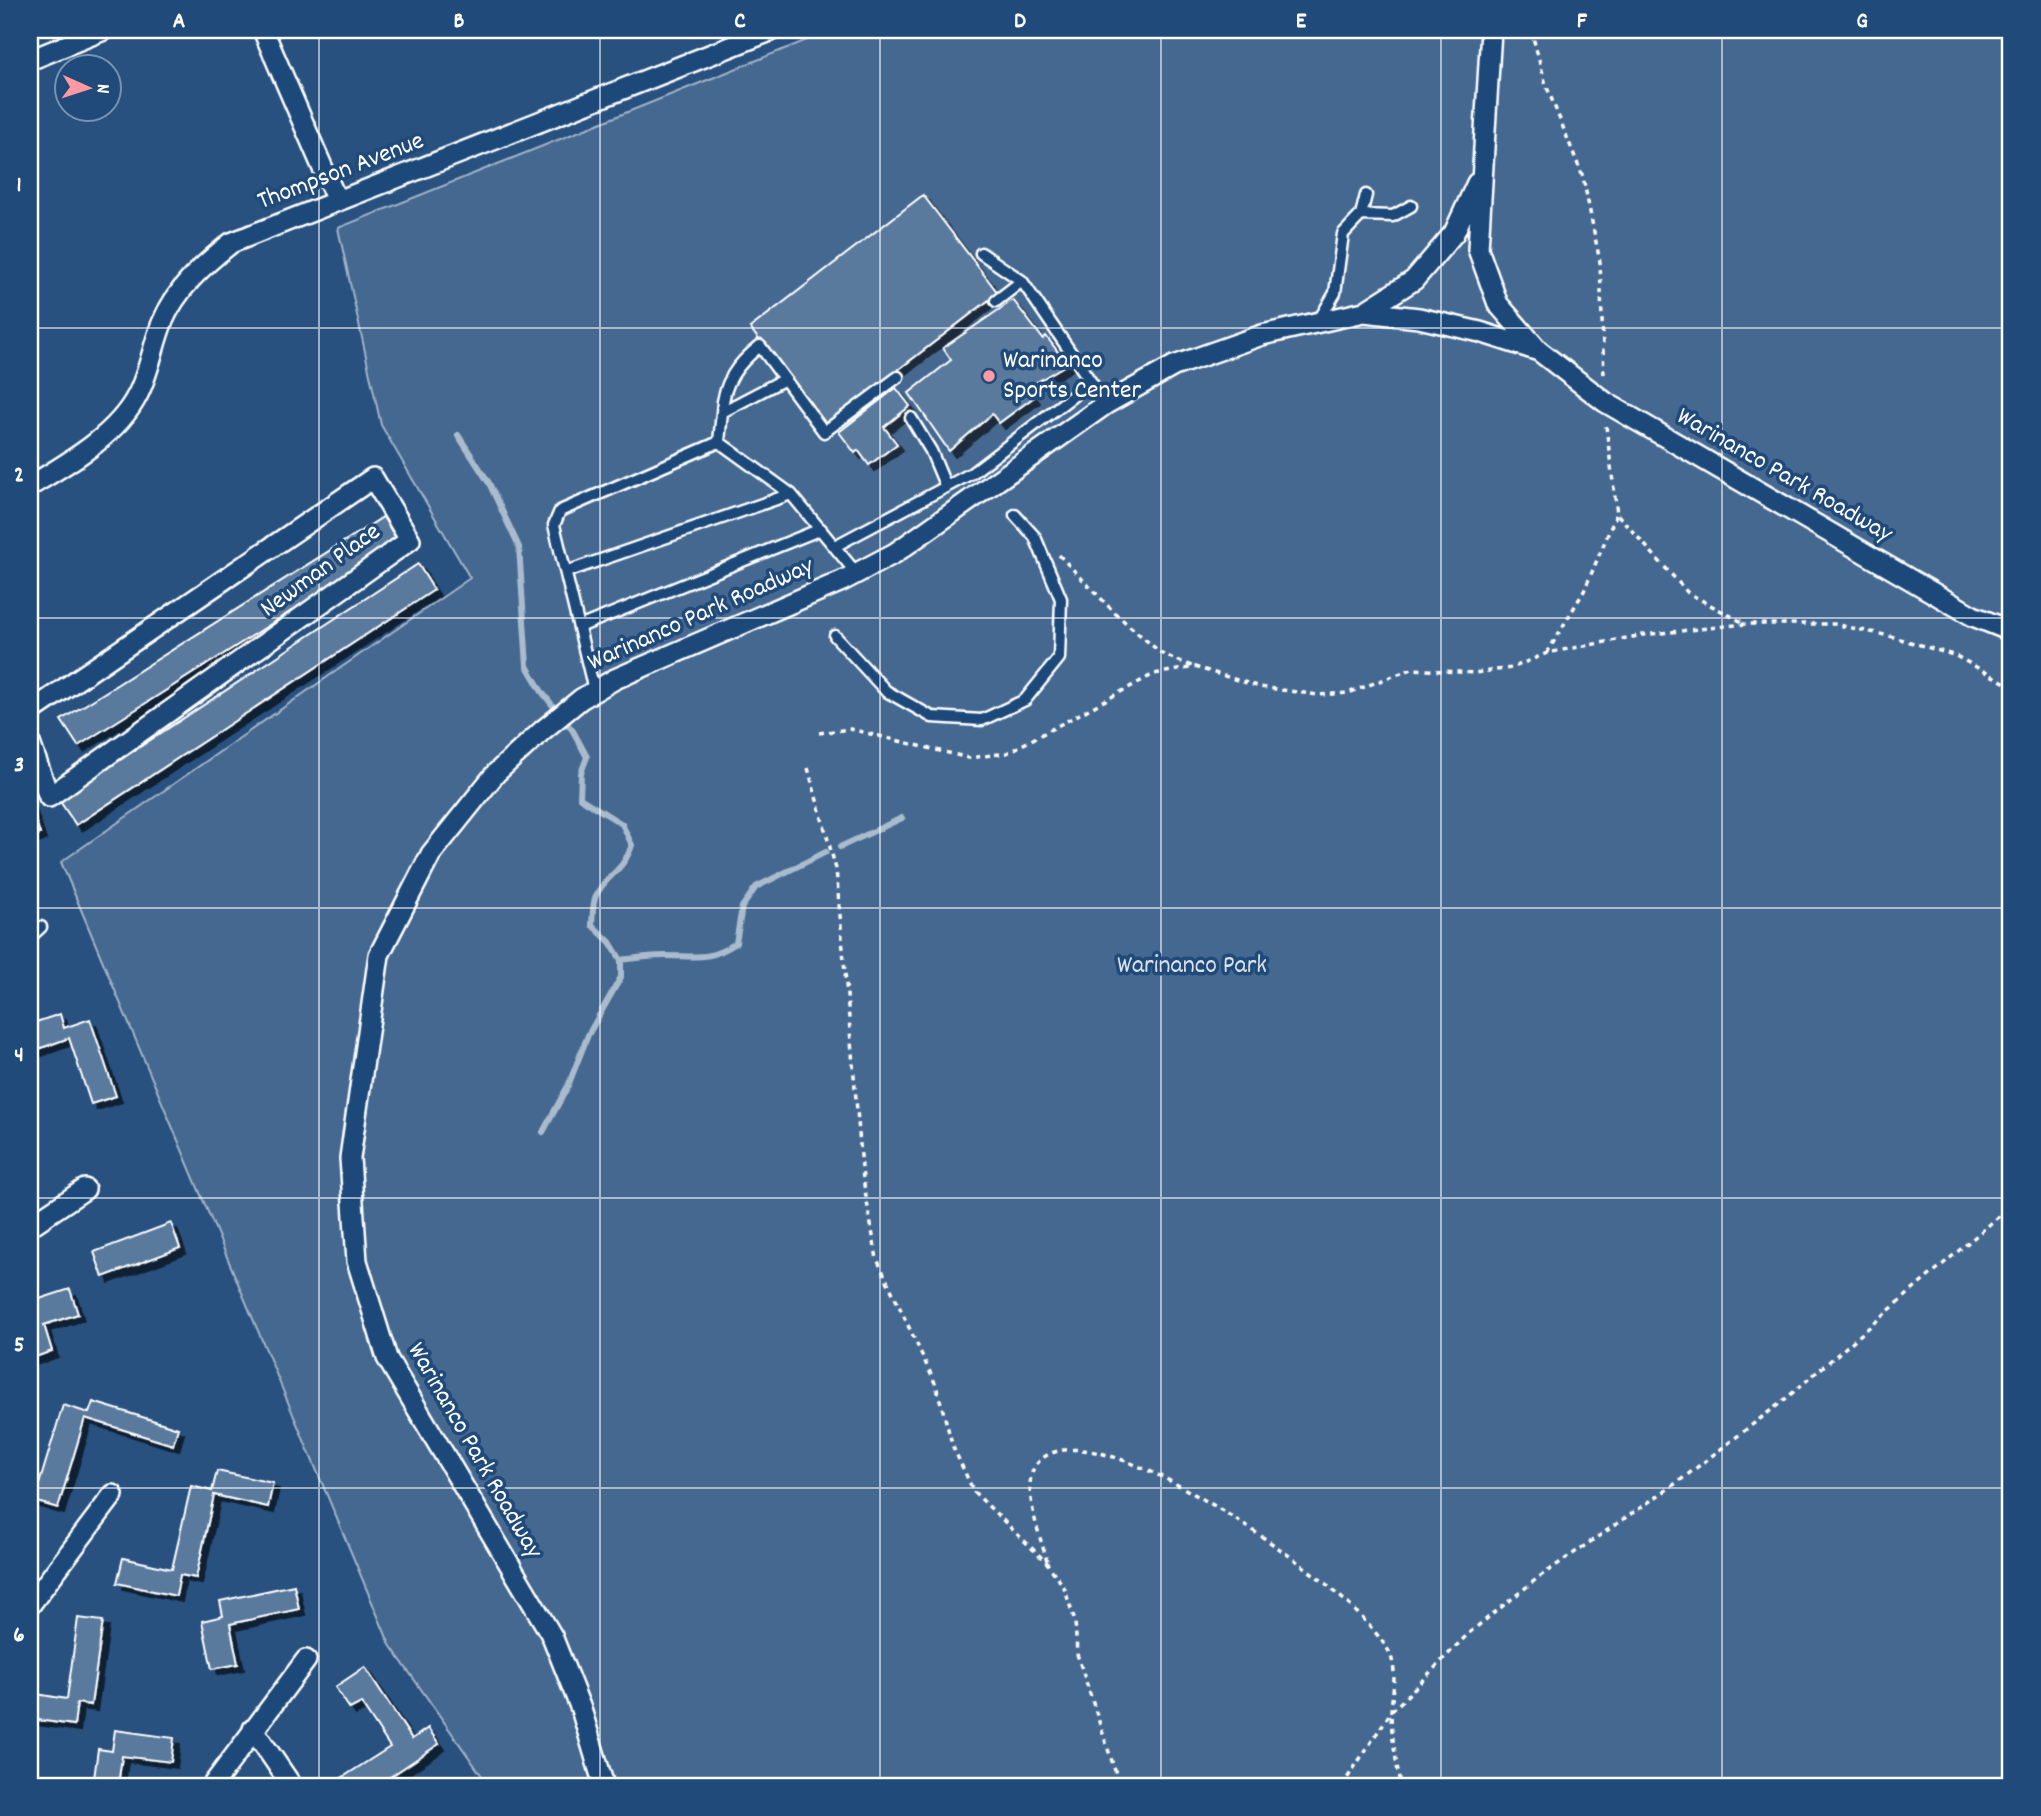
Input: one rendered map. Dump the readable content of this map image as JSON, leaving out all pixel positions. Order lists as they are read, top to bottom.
{
  "streets": {
    "street": ["Thompson Avenue", "Warinanco Park Roadway", "Newman Place"]
  },
  "parks": ["Warinanco Park"],
  "places": ["Warinanco Sports Center"],
  "north": "right",
  "grid": {
    "columns": [
      "A",
      "B",
      "C",
      "D",
      "E",
      "F",
      "G"
    ],
    "rows": [
      "1",
      "2",
      "3",
      "4",
      "5",
      "6"
    ]
  }
}
